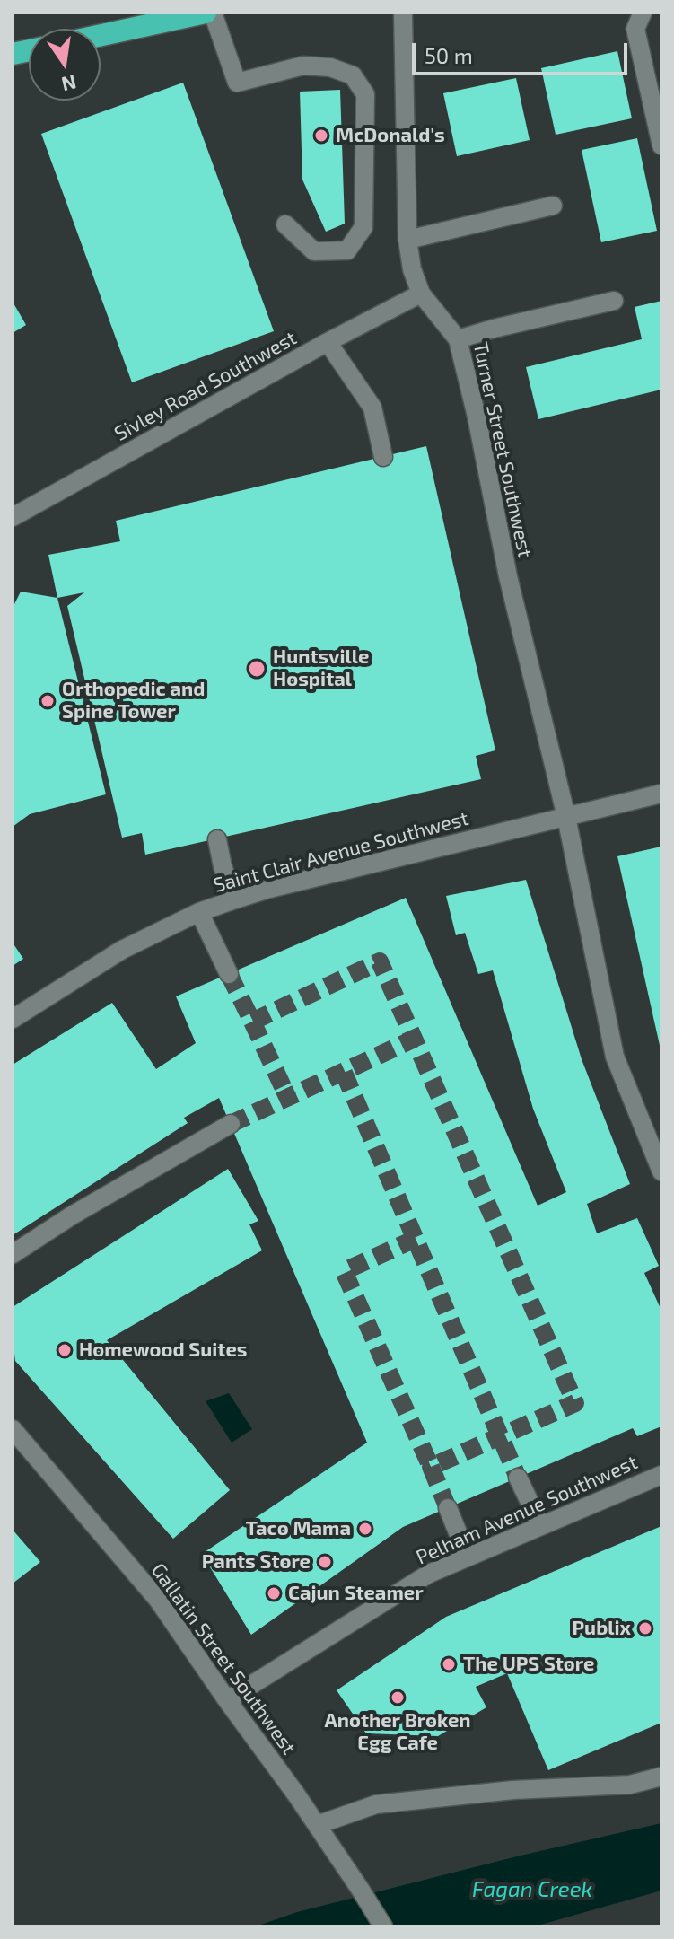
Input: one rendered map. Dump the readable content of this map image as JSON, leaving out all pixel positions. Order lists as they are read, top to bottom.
{
  "streets": {
    "street": [
      "Sivley Road Southwest",
      "Turner Street Southwest",
      "Saint Clair Avenue Southwest",
      "Pelham Avenue Southwest",
      "Gallatin Street Southwest"
    ]
  },
  "crossings": [
    ["Sivley Road Southwest", "Turner Street Southwest"],
    ["Turner Street Southwest", "Saint Clair Avenue Southwest"],
    ["Pelham Avenue Southwest", "Gallatin Street Southwest"]
  ],
  "water": ["Fagan Creek"],
  "places": [
    "McDonald's",
    "Huntsville Hospital",
    "Orthopedic and Spine Tower",
    "Homewood Suites",
    "Taco Mama",
    "Pants Store",
    "Cajun Steamer",
    "Publix",
    "The UPS Store",
    "Another Broken Egg Cafe"
  ],
  "scale_bar": "50 m",
  "north": "bottom"
}
